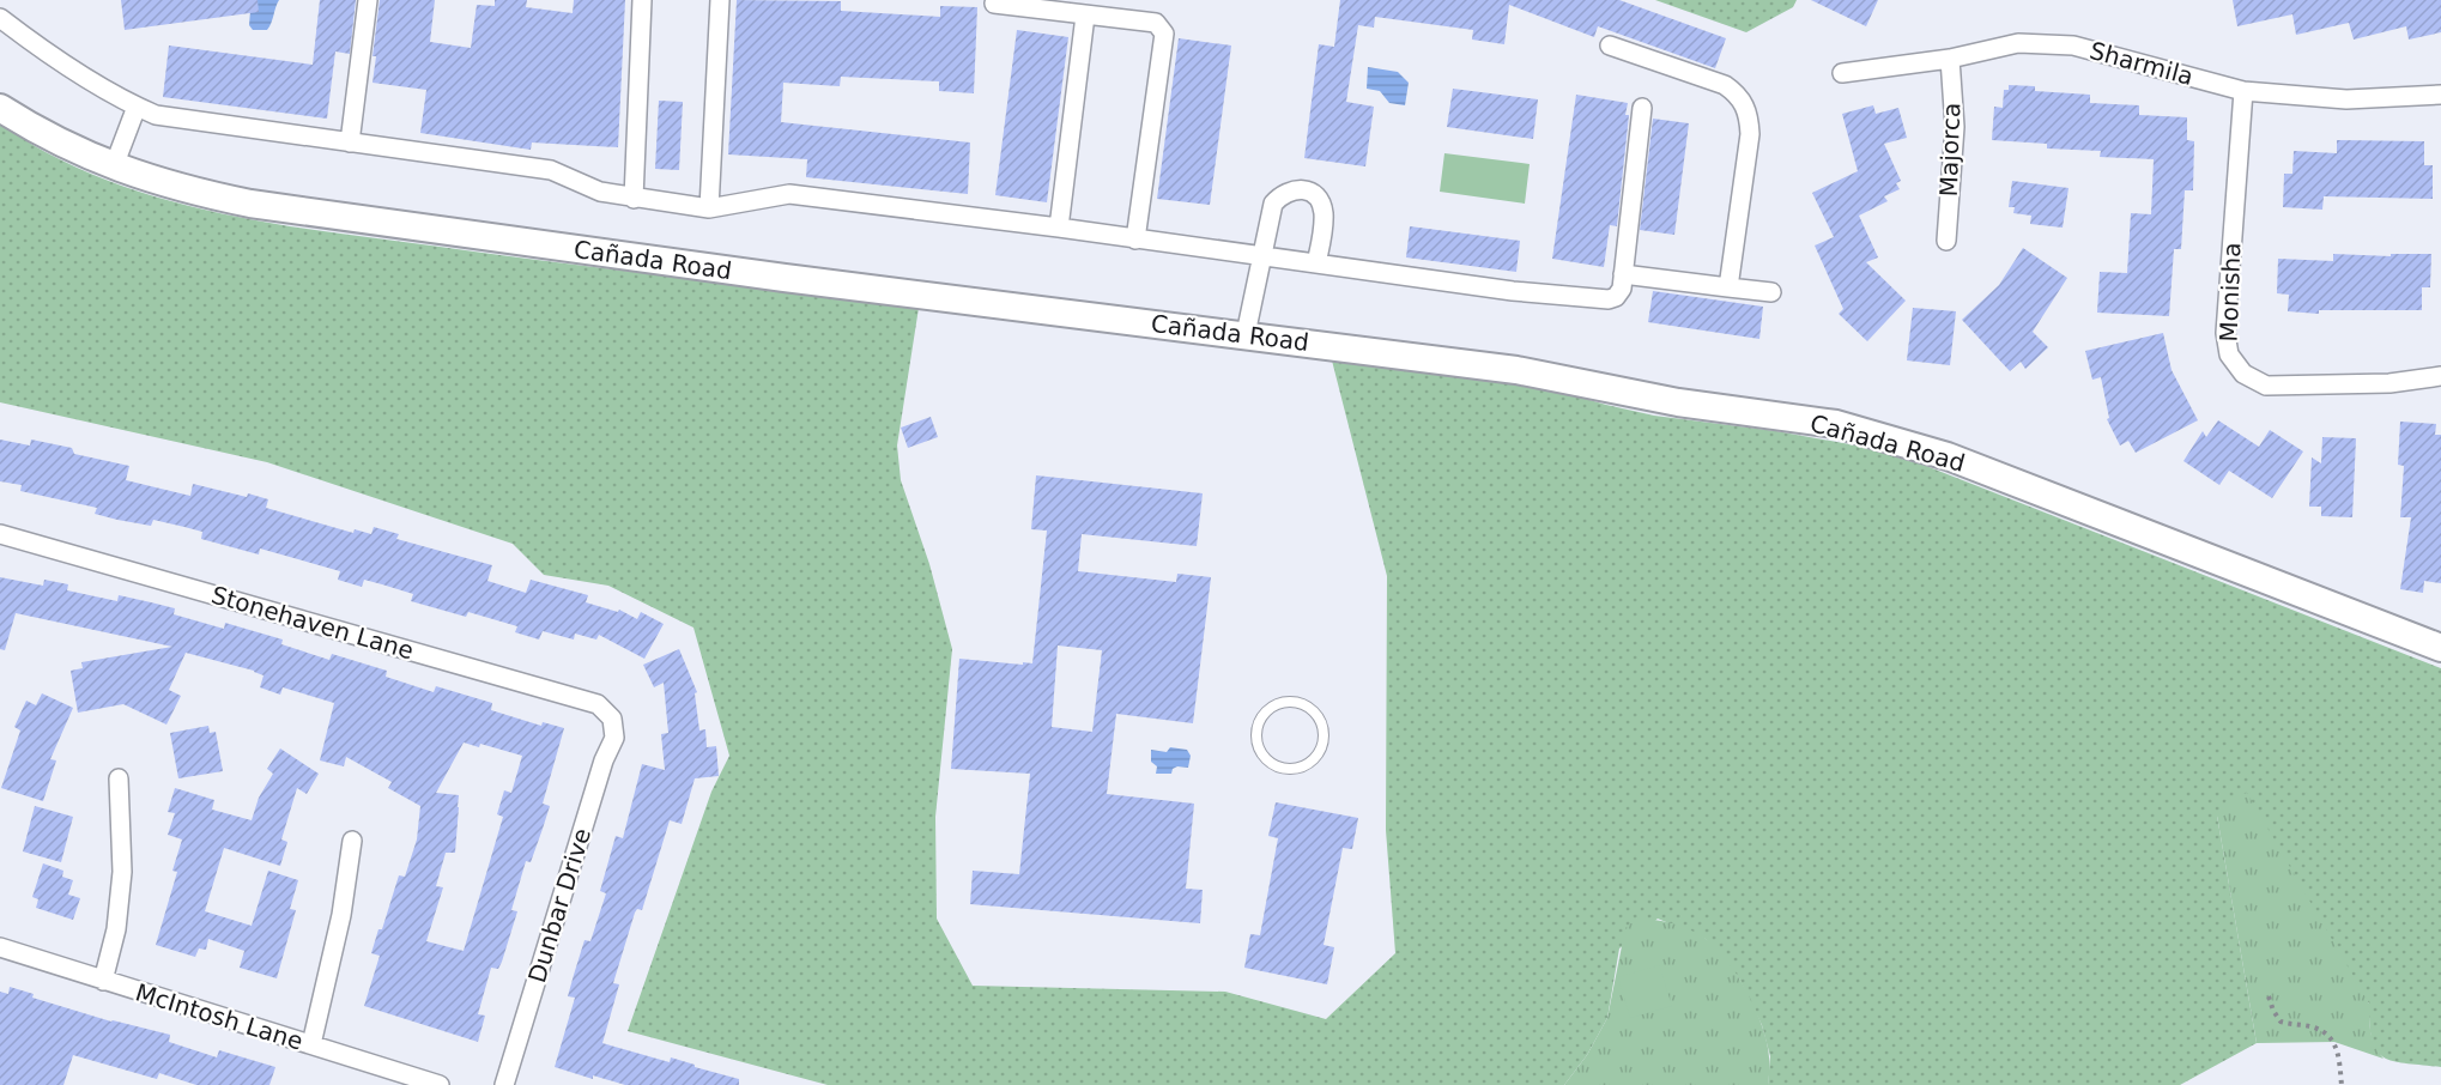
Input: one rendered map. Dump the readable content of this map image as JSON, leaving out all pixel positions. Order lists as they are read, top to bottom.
{
  "streets": {
    "street": [
      "Sharmila",
      "Majorca",
      "Cañada Road",
      "Monisha",
      "Stonehaven Lane",
      "Dunbar Drive",
      "McIntosh Lane"
    ]
  },
  "crossings": [
    ["Sharmila", "Majorca"],
    ["Sharmila", "Monisha"],
    ["Stonehaven Lane", "Dunbar Drive"]
  ]
}
